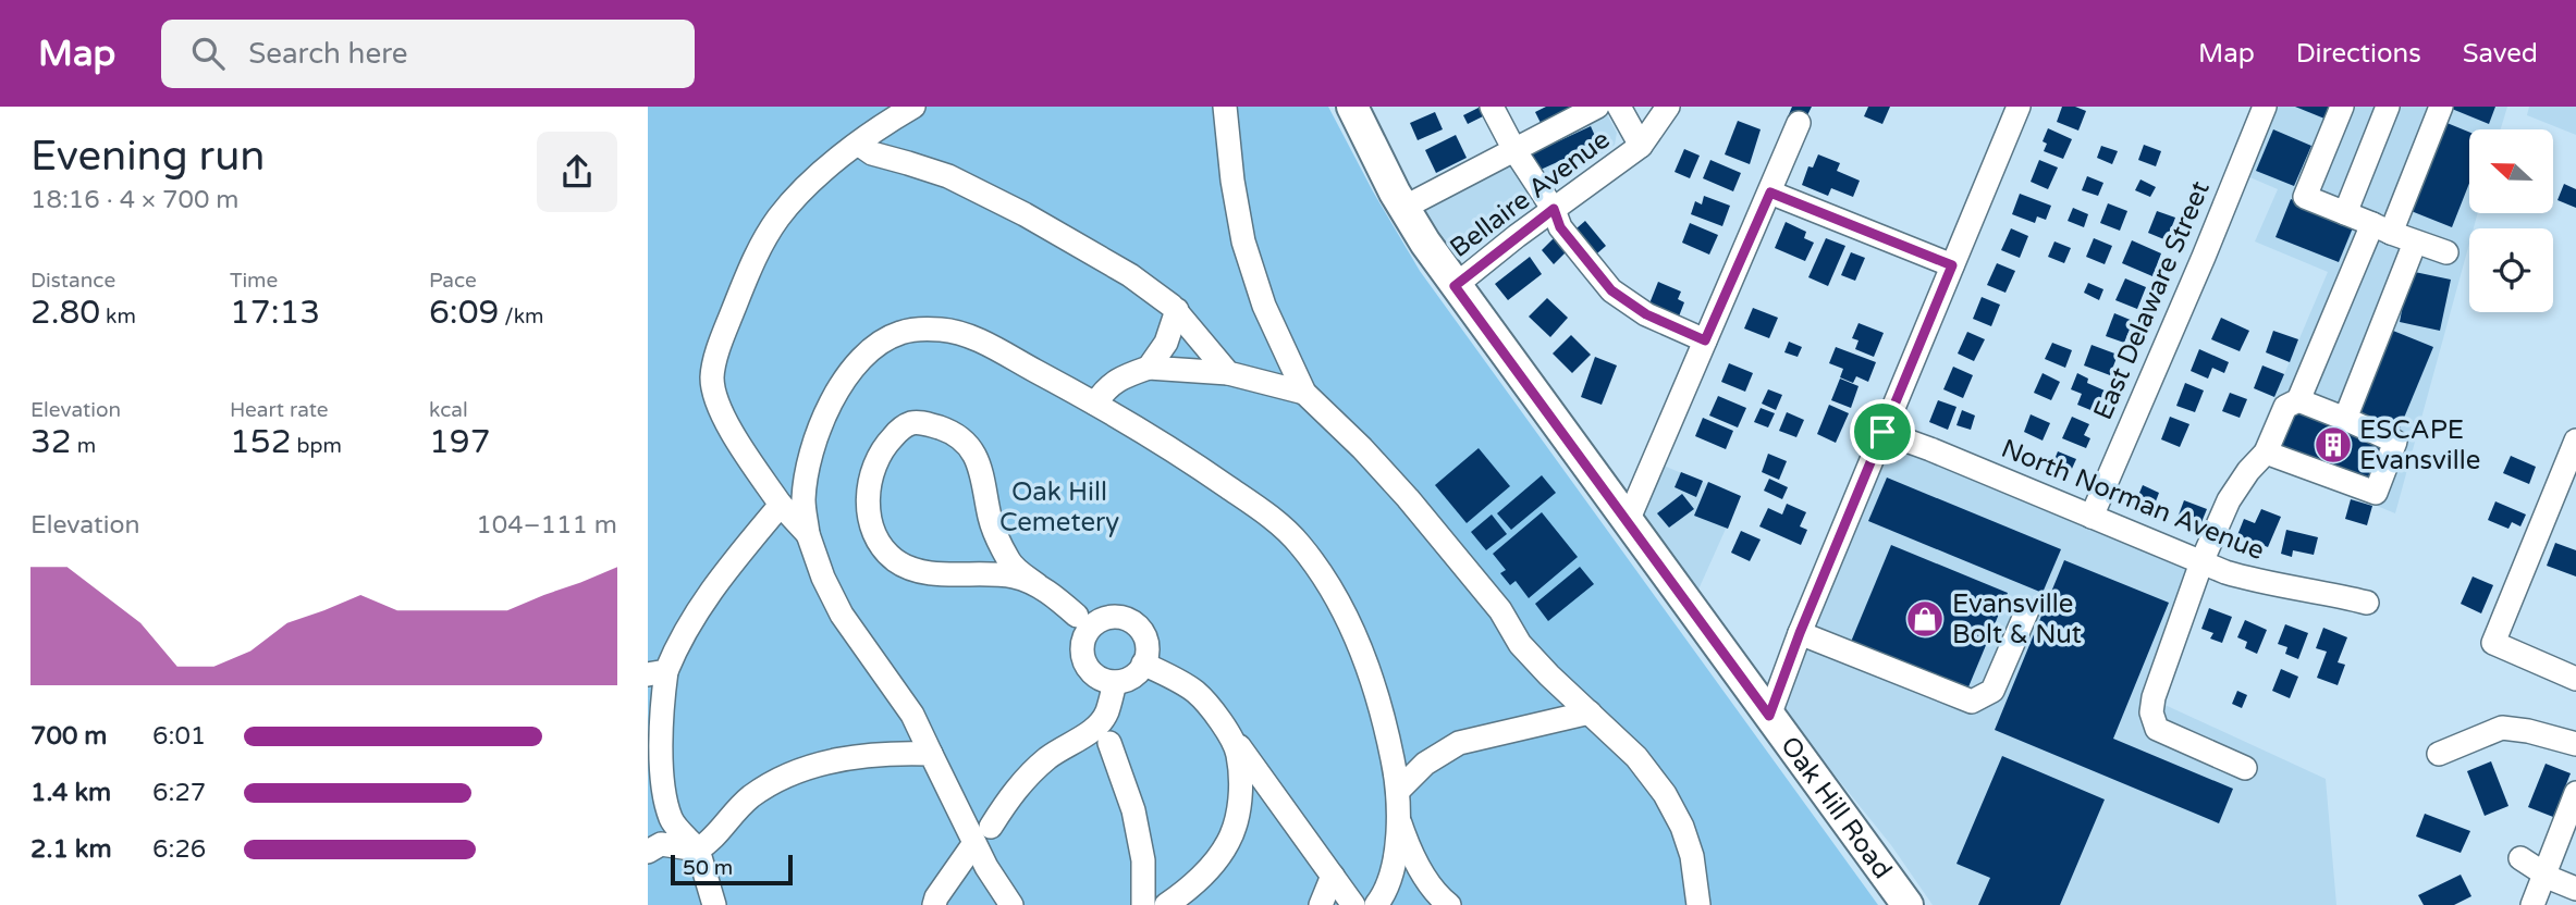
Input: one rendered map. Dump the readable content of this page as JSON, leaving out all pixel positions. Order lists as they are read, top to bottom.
{
  "streets": {
    "main road": ["Oak Hill Road"],
    "street": ["Bellaire Avenue", "East Delaware Street", "North Norman Avenue"]
  },
  "crossings": [
    ["Bellaire Avenue", "Oak Hill Road"],
    ["East Delaware Street", "North Norman Avenue"]
  ],
  "parks": ["Oak Hill Cemetery"],
  "places": {
    "building": ["ESCAPE Evansville"],
    "shop": ["Evansville Bolt & Nut"]
  },
  "scale_bar": "50 m",
  "north": "left",
  "page": {
    "header": "Map",
    "search": "Search here",
    "nav": ["Map", "Directions", "Saved"],
    "heading": ["Evening run", "18:16 · 4 × 700 m"],
    "stats": [
      ["Distance", "2.80 km"],
      ["Time", "17:13"],
      ["Pace", "6:09 /km"],
      ["Elevation", "32 m"],
      ["Heart rate", "152 bpm"],
      ["kcal", "197"]
    ],
    "chart": ["Elevation", "104–111 m"],
    "list": [
      {
        "name": "700 m",
        "note": "6:01"
      },
      {
        "name": "1.4 km",
        "note": "6:27"
      },
      {
        "name": "2.1 km",
        "note": "6:26"
      }
    ],
    "scale": "50 m"
  }
}
